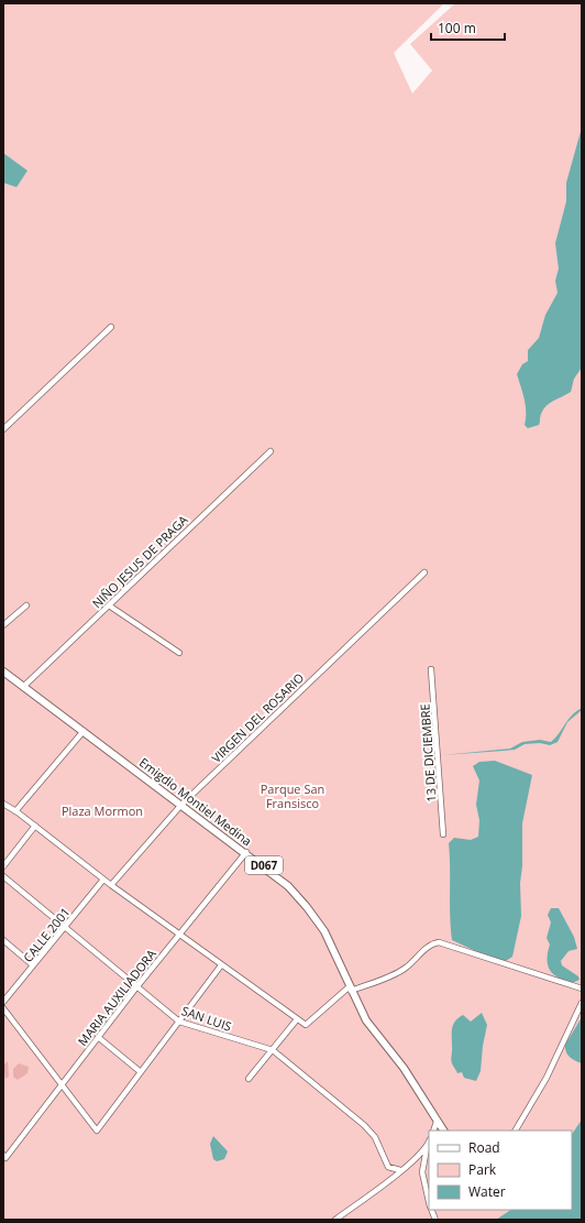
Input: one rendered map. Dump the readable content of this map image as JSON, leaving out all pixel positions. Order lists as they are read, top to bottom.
{
  "streets": {
    "main road": ["Emigdio Montiel Medina", "D067"],
    "street": [
      "NIÑO JESUS DE PRAGA",
      "VIRGEN DEL ROSARIO",
      "13 DE DICIEMBRE",
      "CALLE 2001",
      "MARIA AUXILIADORA",
      "SAN LUIS"
    ]
  },
  "crossings": [
    ["NIÑO JESUS DE PRAGA", "Emigdio Montiel Medina"],
    ["VIRGEN DEL ROSARIO", "Emigdio Montiel Medina"],
    ["Emigdio Montiel Medina", "MARIA AUXILIADORA"],
    ["CALLE 2001", "SAN LUIS"],
    ["MARIA AUXILIADORA", "SAN LUIS"]
  ],
  "parks": ["Parque San Fransisco", "Plaza Mormon"],
  "legend": ["Road", "Park", "Water"],
  "scale_bar": "100 m"
}
